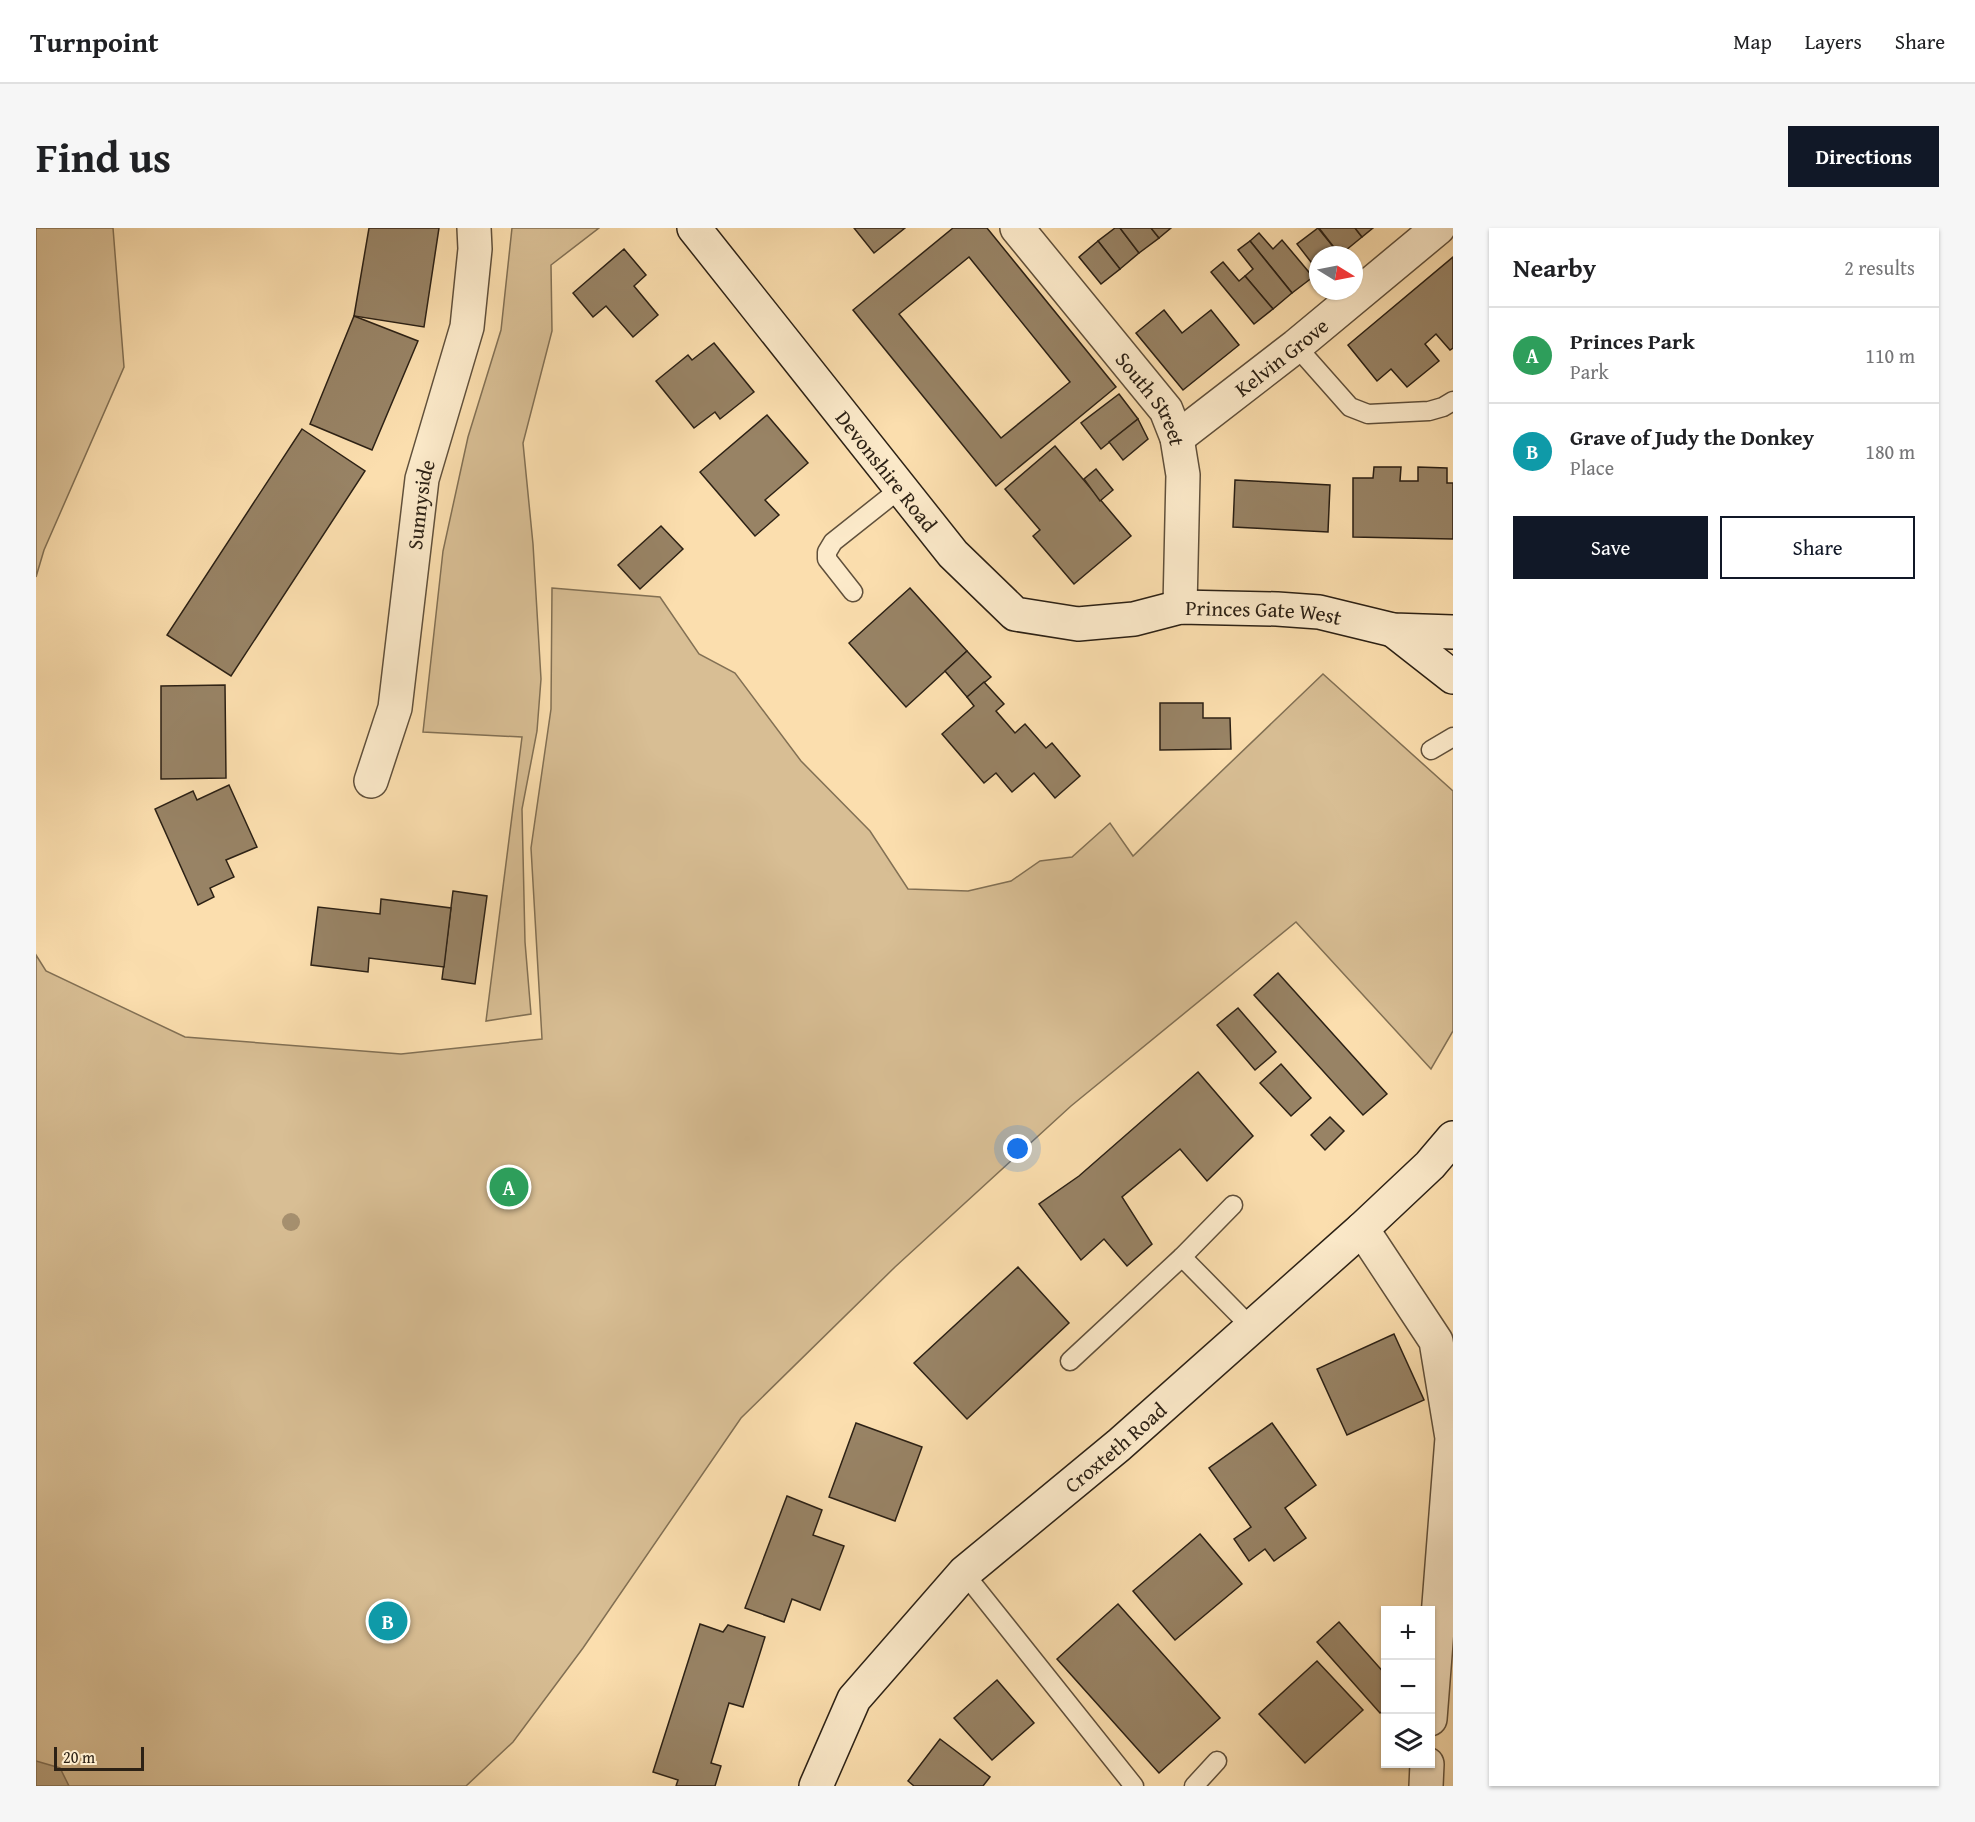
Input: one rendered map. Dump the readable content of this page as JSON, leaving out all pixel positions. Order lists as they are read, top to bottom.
{
  "streets": {
    "main road": [
      "Kelvin Grove",
      "South Street",
      "Devonshire Road",
      "Sunnyside",
      "Princes Gate West",
      "Croxteth Road"
    ]
  },
  "crossings": [
    ["Kelvin Grove", "South Street"],
    ["South Street", "Princes Gate West"],
    ["Devonshire Road", "Princes Gate West"]
  ],
  "scale_bar": "20 m",
  "north": "right",
  "page": {
    "header": "Turnpoint",
    "nav": ["Map", "Layers", "Share"],
    "title": "Find us",
    "buttons": [
      "Directions",
      ["Save", "Share"]
    ],
    "heading": ["Nearby", "2 results"],
    "list": [
      {
        "mark": "A",
        "name": "Princes Park",
        "note": "Park",
        "value": "110 m"
      },
      {
        "mark": "B",
        "name": "Grave of Judy the Donkey",
        "note": "Place",
        "value": "180 m"
      }
    ],
    "pins": ["A", "B"],
    "map_buttons": ["+", "−"],
    "scale": "20 m"
  }
}
